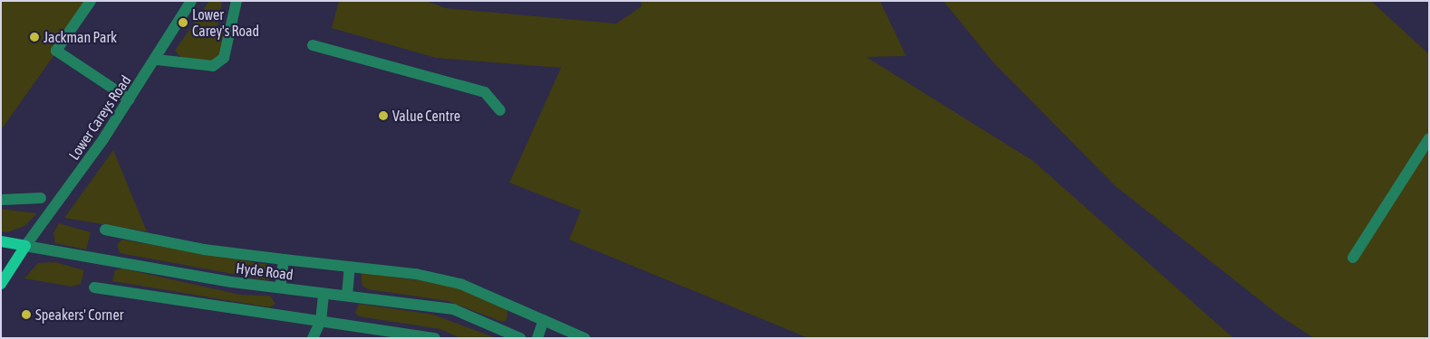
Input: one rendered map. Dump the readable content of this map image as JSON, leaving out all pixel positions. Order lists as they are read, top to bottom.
{
  "streets": {
    "main road": ["Hyde Road"],
    "street": ["Lower Careys Road"]
  },
  "crossings": [
    ["Lower Careys Road", "Hyde Road"]
  ],
  "places": [
    "Lower Carey's Road",
    "Jackman Park",
    "Value Centre",
    "Speakers' Corner"
  ]
}
